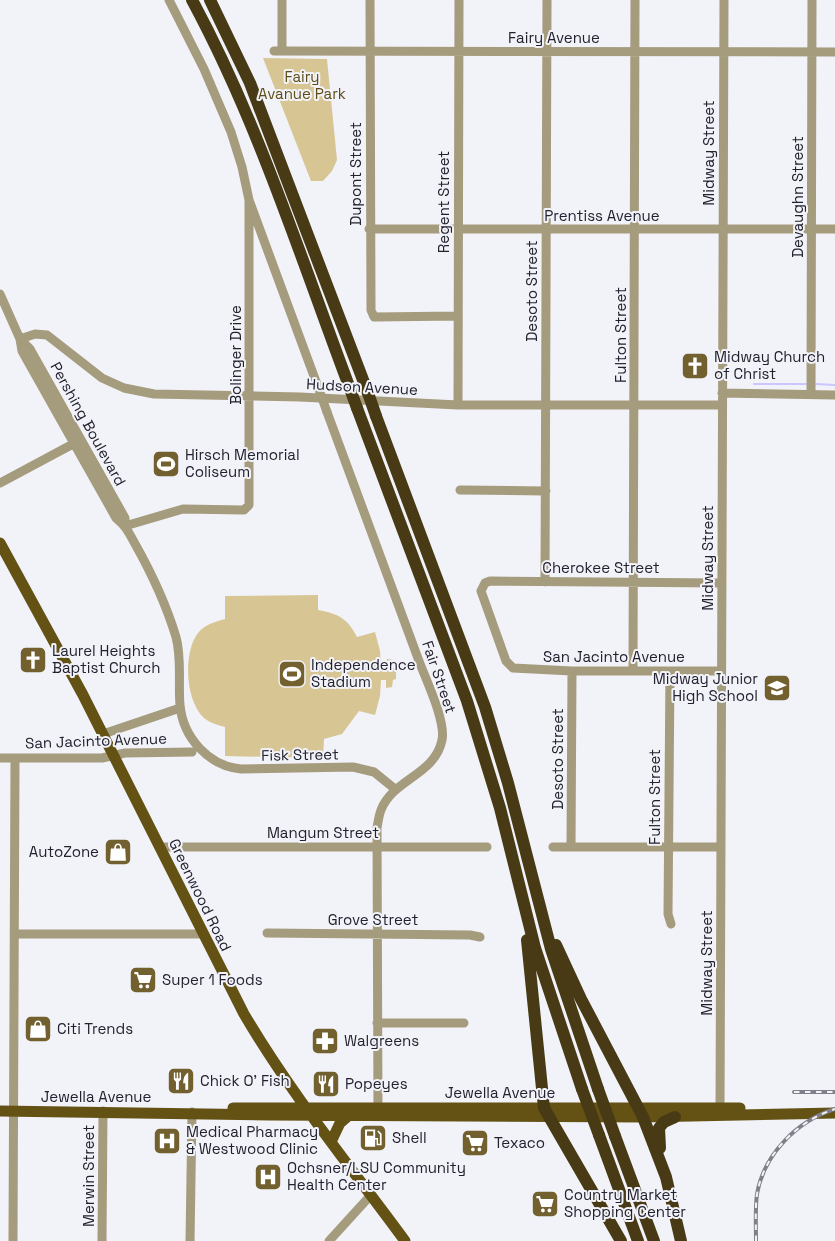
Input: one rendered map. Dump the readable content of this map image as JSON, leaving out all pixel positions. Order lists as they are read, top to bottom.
{
  "streets": {
    "main road": ["Greenwood Road", "Jewella Avenue"],
    "street": [
      "Fairy Avenue",
      "Midway Street",
      "Dupont Street",
      "Devaughn Street",
      "Regent Street",
      "Prentiss Avenue",
      "Desoto Street",
      "Fulton Street",
      "Bolinger Drive",
      "Hudson Avenue",
      "Pershing Boulevard",
      "Cherokee Street",
      "San Jacinto Avenue",
      "Fair Street",
      "Fisk Street",
      "Mangum Street",
      "Grove Street",
      "Merwin Street"
    ]
  },
  "crossings": [
    ["Fairy Avenue", "Midway Street"],
    ["Fairy Avenue", "Dupont Street"],
    ["Fairy Avenue", "Devaughn Street"],
    ["Fairy Avenue", "Regent Street"],
    ["Fairy Avenue", "Desoto Street"],
    ["Fairy Avenue", "Fulton Street"],
    ["Midway Street", "Prentiss Avenue"],
    ["Midway Street", "Hudson Avenue"],
    ["Midway Street", "Cherokee Street"],
    ["Midway Street", "San Jacinto Avenue"],
    ["Midway Street", "Jewella Avenue"],
    ["Dupont Street", "Regent Street"],
    ["Dupont Street", "Prentiss Avenue"],
    ["Devaughn Street", "Prentiss Avenue"],
    ["Regent Street", "Prentiss Avenue"],
    ["Regent Street", "Hudson Avenue"],
    ["Prentiss Avenue", "Desoto Street"],
    ["Prentiss Avenue", "Fulton Street"],
    ["Desoto Street", "Hudson Avenue"],
    ["Desoto Street", "Cherokee Street"],
    ["Desoto Street", "San Jacinto Avenue"],
    ["Fulton Street", "Hudson Avenue"],
    ["Fulton Street", "Cherokee Street"],
    ["Fulton Street", "San Jacinto Avenue"],
    ["Bolinger Drive", "Hudson Avenue"],
    ["Bolinger Drive", "Pershing Boulevard"],
    ["Bolinger Drive", "Fair Street"],
    ["Hudson Avenue", "Pershing Boulevard"],
    ["Pershing Boulevard", "Fisk Street"],
    ["Cherokee Street", "San Jacinto Avenue"],
    ["San Jacinto Avenue", "Greenwood Road"],
    ["Fair Street", "Fisk Street"],
    ["Fair Street", "Mangum Street"],
    ["Fair Street", "Grove Street"],
    ["Fair Street", "Jewella Avenue"],
    ["Mangum Street", "Greenwood Road"],
    ["Greenwood Road", "Jewella Avenue"],
    ["Jewella Avenue", "Merwin Street"]
  ],
  "parks": ["Fairy Avanue Park"],
  "places": {
    "church": ["Midway Church of Christ", "Laurel Heights Baptist Church"],
    "sports": ["Hirsch Memorial Coliseum", "Independence Stadium"],
    "school or university": ["Midway Junior High School"],
    "shop": ["AutoZone", "Citi Trends"],
    "supermarket": ["Super 1 Foods", "Texaco", "Country Market Shopping Center"],
    "pharmacy": ["Walgreens"],
    "restaurant": ["Chick O' Fish", "Popeyes"],
    "fuel station": ["Shell"],
    "hospital": ["Medical Pharmacy & Westwood Clinic", "Ochsner/LSU Community Health Center"]
  }
}
